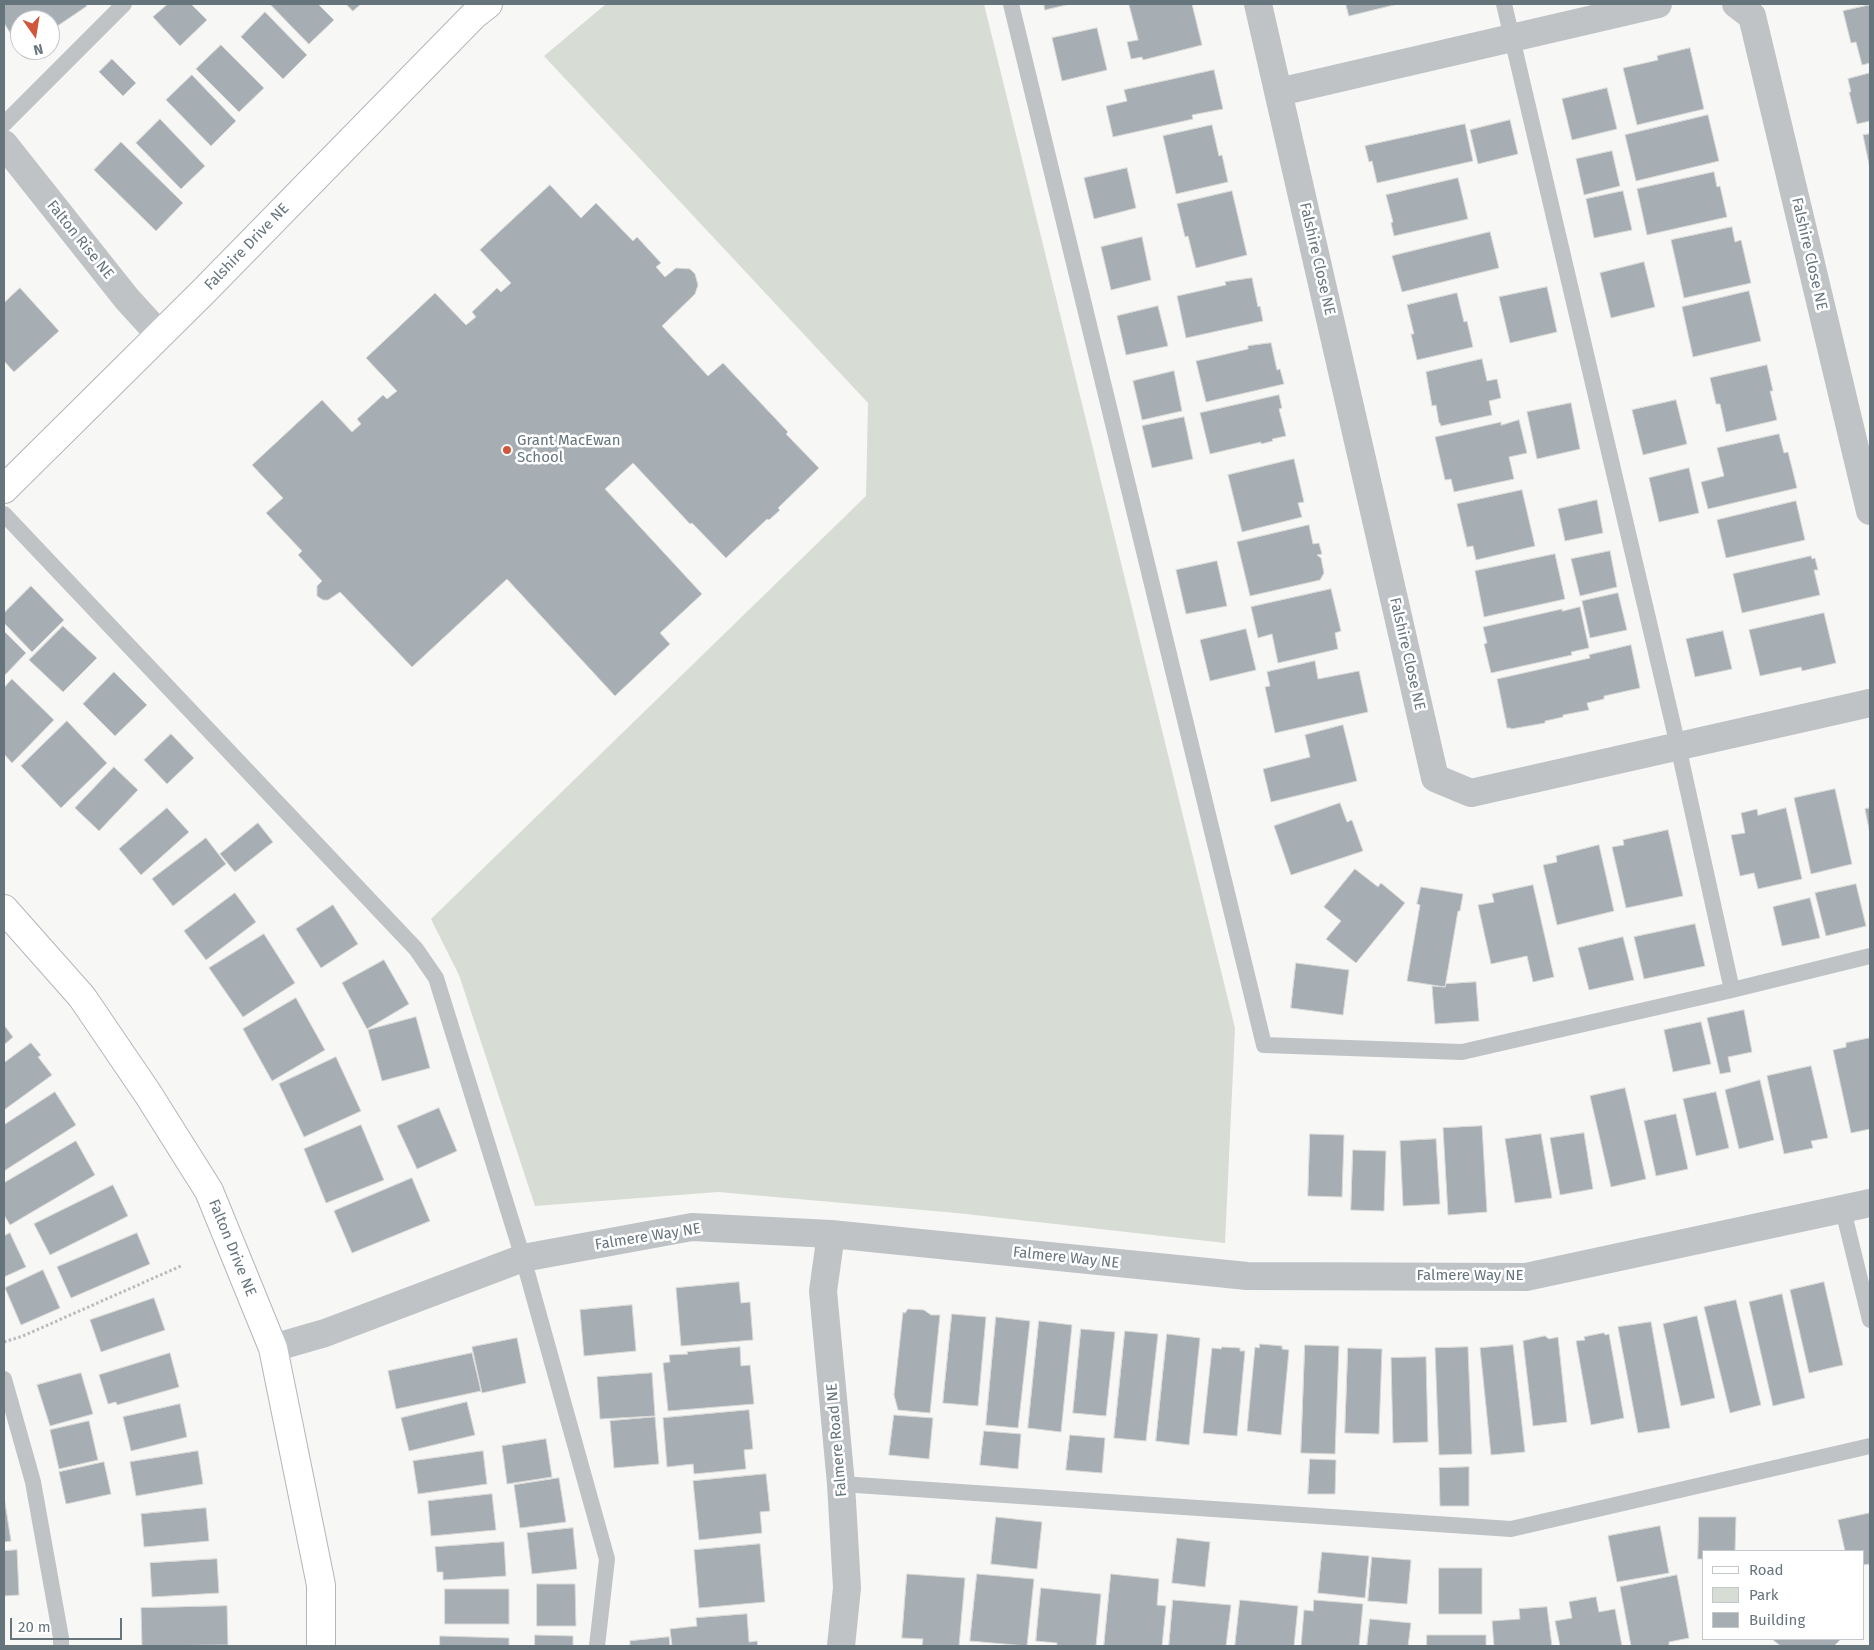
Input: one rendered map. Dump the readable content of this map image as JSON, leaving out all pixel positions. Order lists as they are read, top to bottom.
{
  "streets": {
    "street": [
      "Falton Rise NE",
      "Falshire Drive NE",
      "Falshire Close NE",
      "Falmere Way NE",
      "Falton Drive NE",
      "Falmere Road NE"
    ]
  },
  "crossings": [
    ["Falton Rise NE", "Falshire Drive NE"],
    ["Falmere Way NE", "Falton Drive NE"],
    ["Falmere Way NE", "Falmere Road NE"]
  ],
  "places": ["Grant MacEwan School"],
  "legend": ["Road", "Park", "Building"],
  "scale_bar": "20 m",
  "north": "bottom"
}
